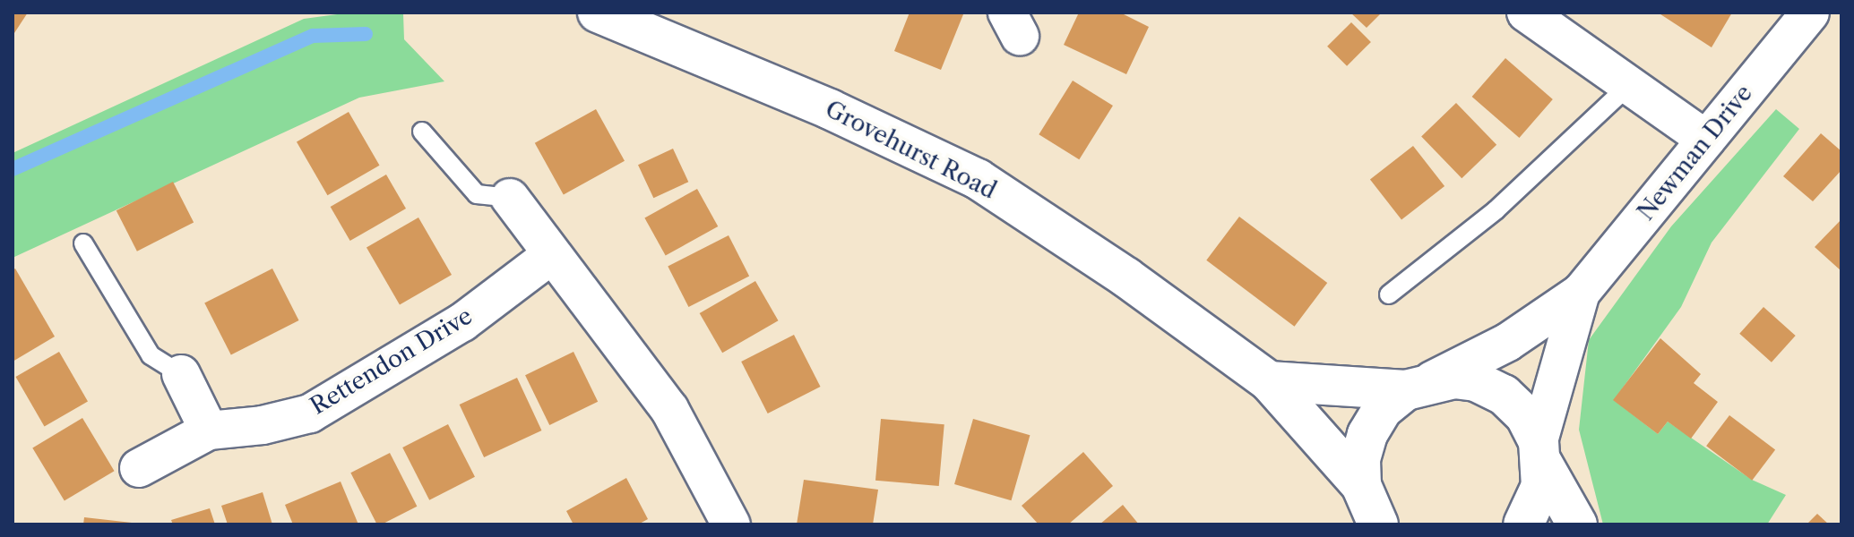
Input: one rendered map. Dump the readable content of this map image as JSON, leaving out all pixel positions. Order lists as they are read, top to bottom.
{
  "streets": {
    "street": ["Grovehurst Road", "Newman Drive", "Rettendon Drive"]
  }
}
